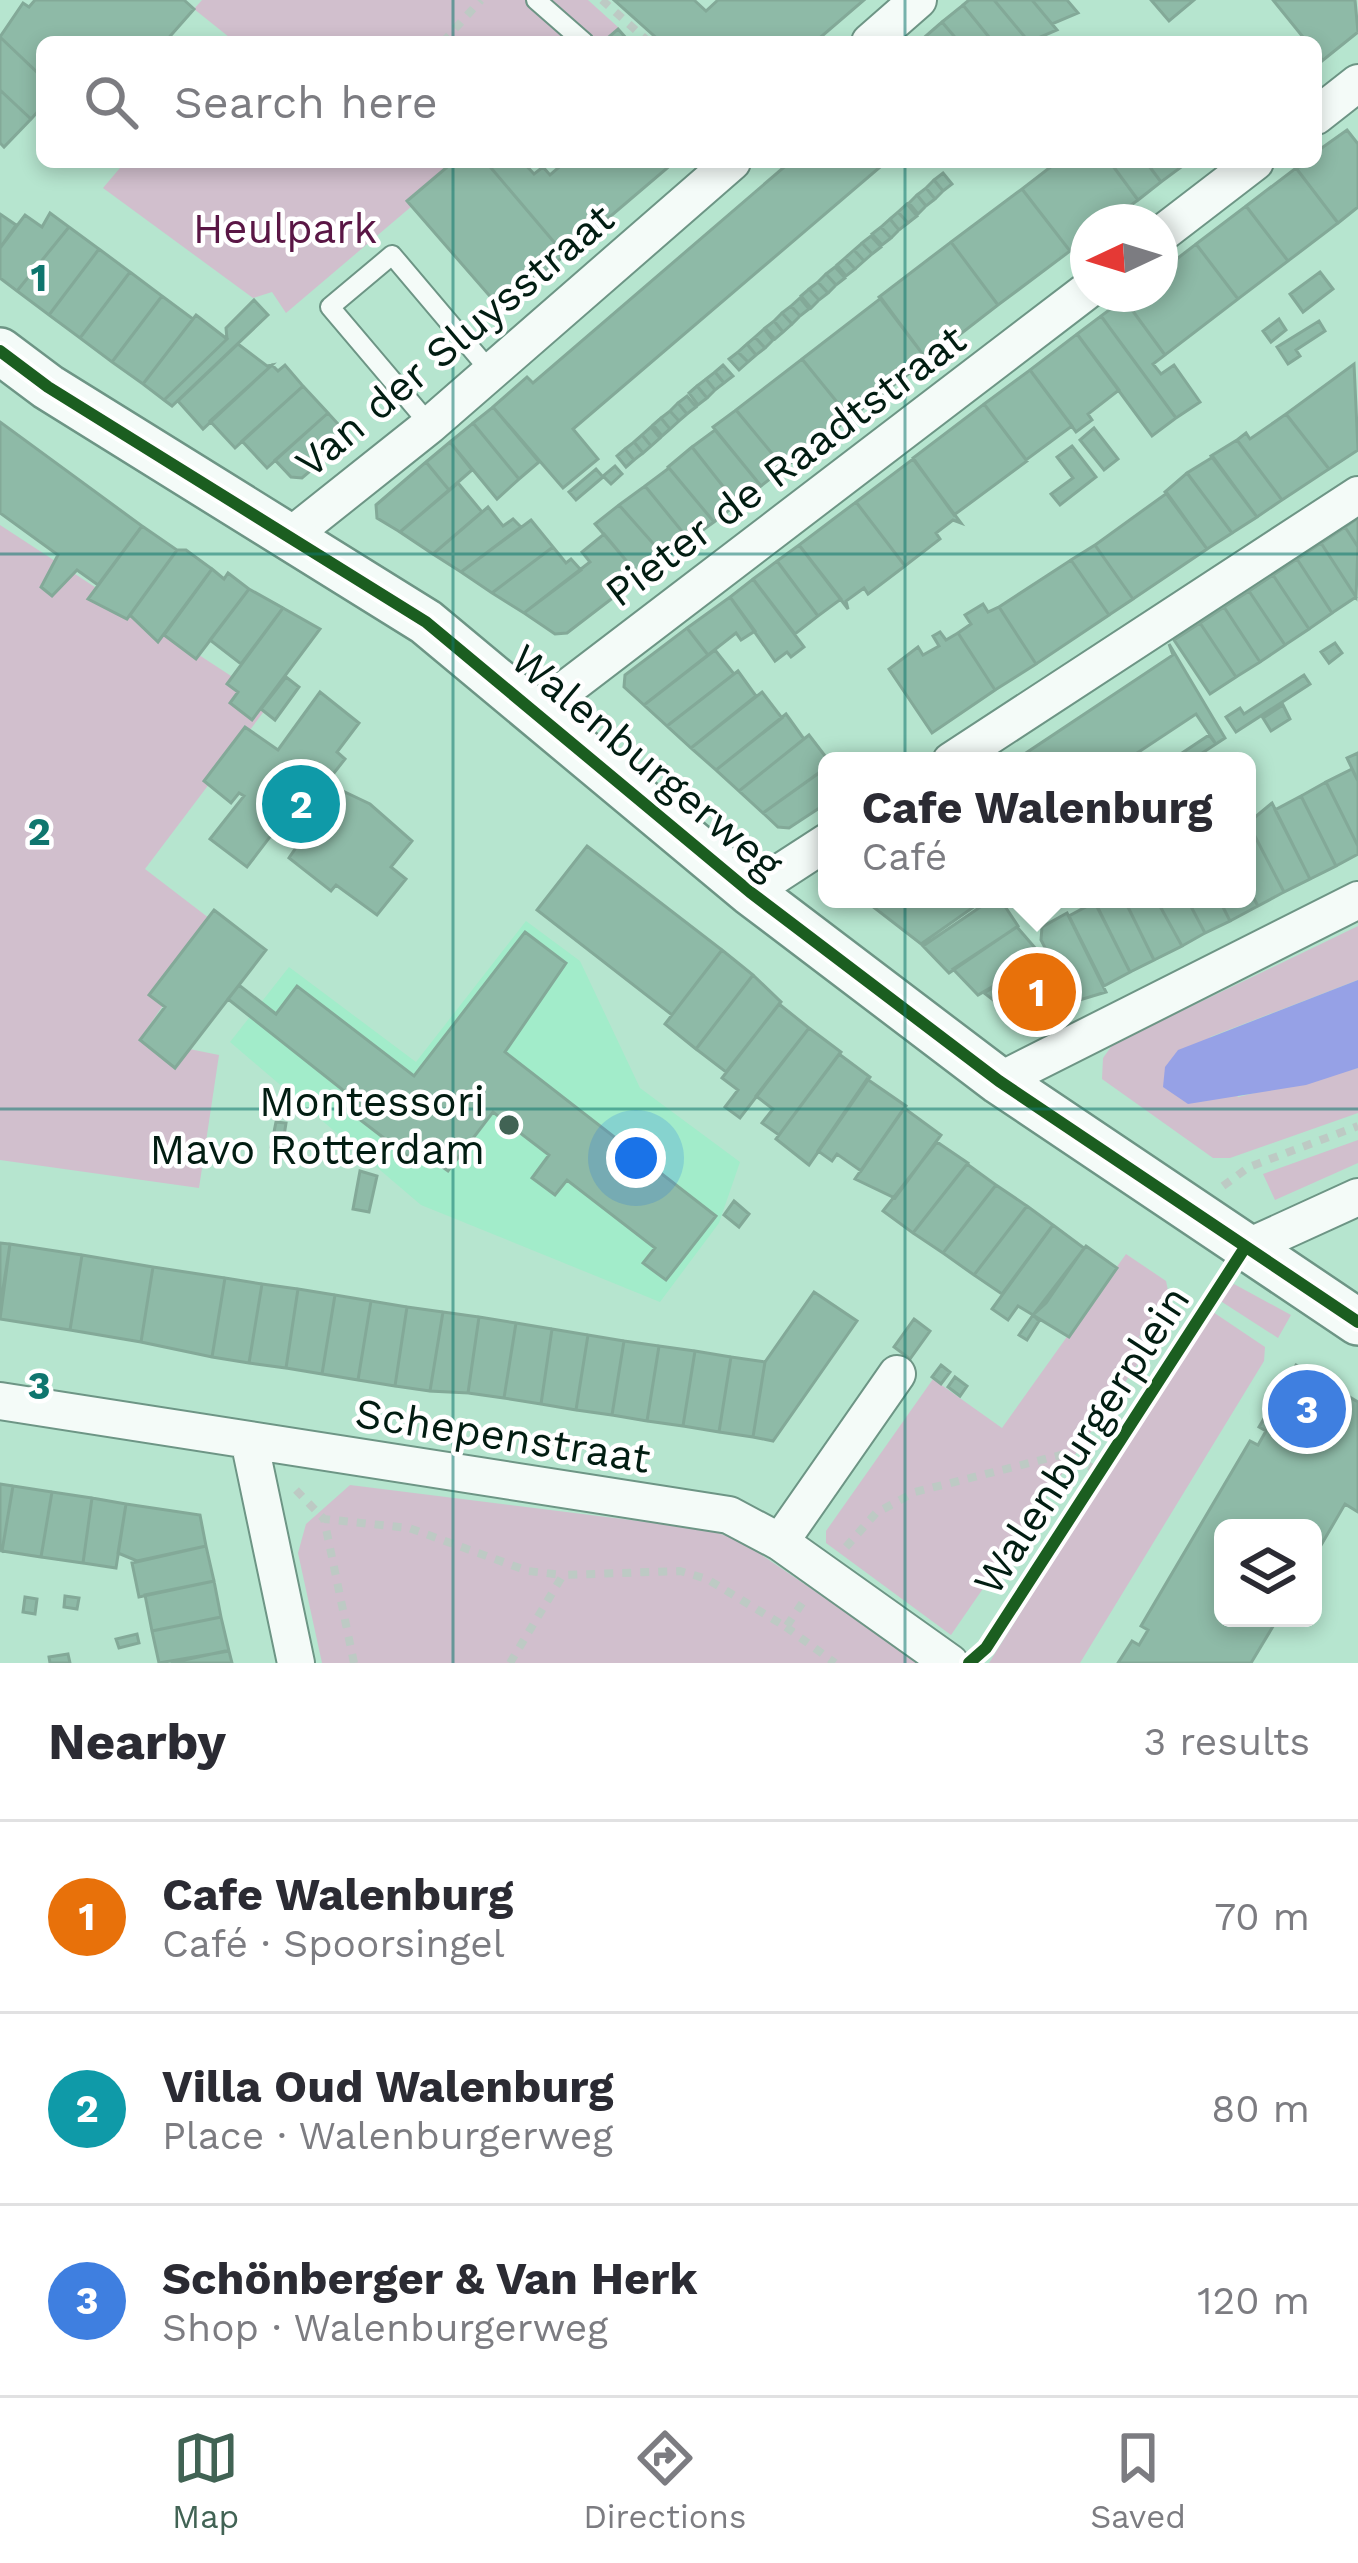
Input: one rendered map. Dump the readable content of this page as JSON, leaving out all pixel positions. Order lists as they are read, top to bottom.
{
  "streets": {
    "street": [
      "Van der Sluysstraat",
      "Pieter de Raadtstraat",
      "Walenburgerweg",
      "Schepenstraat"
    ],
    "cycle path": ["Walenburgerplein"]
  },
  "crossings": [
    ["Van der Sluysstraat", "Walenburgerweg"],
    ["Pieter de Raadtstraat", "Walenburgerweg"]
  ],
  "parks": ["Heulpark"],
  "places": ["Montessori Mavo Rotterdam"],
  "north": "left",
  "page": {
    "search": "Search here",
    "popup": ["Cafe Walenburg", "Café"],
    "pins": ["2", "1", "3"],
    "heading": ["Nearby", "3 results"],
    "list": [
      {
        "mark": "1",
        "name": "Cafe Walenburg",
        "note": "Café · Spoorsingel",
        "value": "70 m"
      },
      {
        "mark": "2",
        "name": "Villa Oud Walenburg",
        "note": "Place · Walenburgerweg",
        "value": "80 m"
      },
      {
        "mark": "3",
        "name": "Schönberger & Van Herk",
        "note": "Shop · Walenburgerweg",
        "value": "120 m"
      }
    ],
    "nav": ["Map", "Directions", "Saved"]
  },
  "grid": {
    "rows": ["1", "2", "3"]
  }
}
